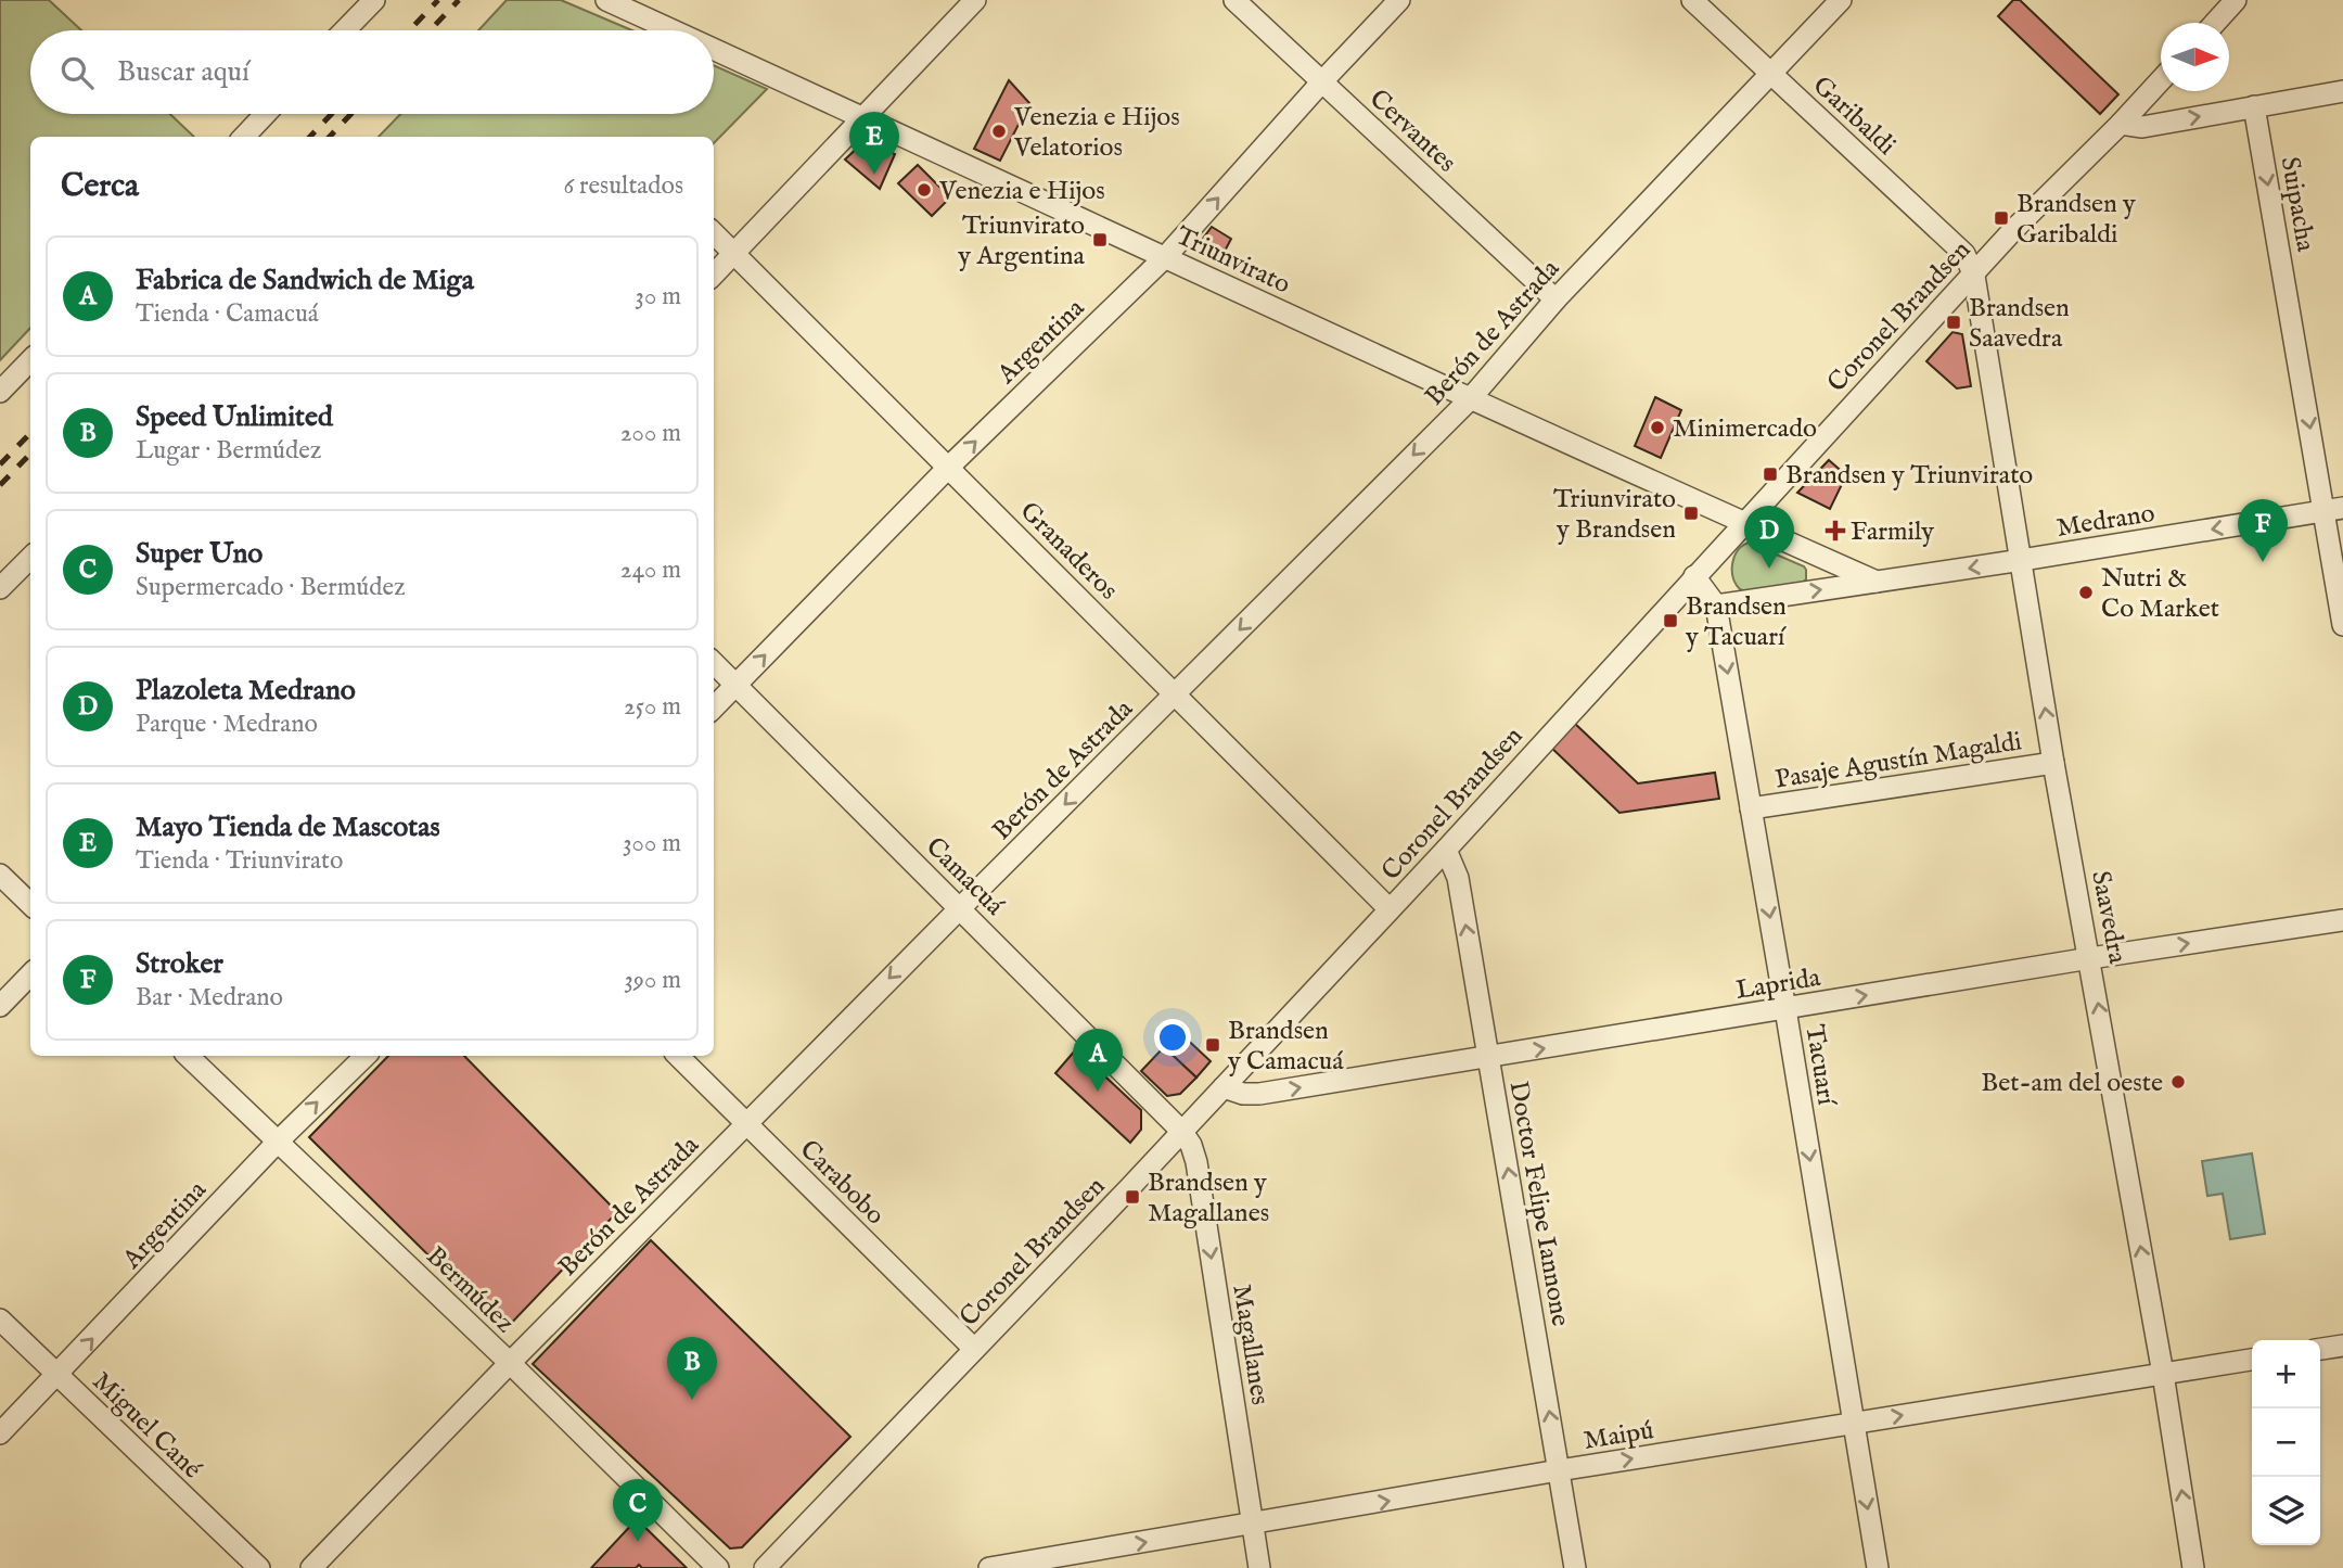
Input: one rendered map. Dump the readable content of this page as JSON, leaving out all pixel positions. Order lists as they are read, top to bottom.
{
  "streets": {
    "street": [
      "Garibaldi",
      "Cervantes",
      "Suipacha",
      "Triunvirato",
      "Coronel Brandsen",
      "Berón de Astrada",
      "Argentina",
      "Medrano",
      "Granaderos",
      "Pasaje Agustín Magaldi",
      "Camacuá",
      "Saavedra",
      "Laprida",
      "Tacuarí",
      "Carabobo",
      "Doctor Felipe Iannone",
      "Bermúdez",
      "Magallanes",
      "Miguel Cané",
      "Maipú"
    ]
  },
  "crossings": [
    ["Garibaldi", "Coronel Brandsen"],
    ["Garibaldi", "Berón de Astrada"],
    ["Garibaldi", "Saavedra"],
    ["Cervantes", "Berón de Astrada"],
    ["Cervantes", "Argentina"],
    ["Suipacha", "Medrano"],
    ["Triunvirato", "Coronel Brandsen"],
    ["Triunvirato", "Berón de Astrada"],
    ["Triunvirato", "Argentina"],
    ["Coronel Brandsen", "Granaderos"],
    ["Coronel Brandsen", "Camacuá"],
    ["Coronel Brandsen", "Saavedra"],
    ["Coronel Brandsen", "Laprida"],
    ["Coronel Brandsen", "Tacuarí"],
    ["Coronel Brandsen", "Carabobo"],
    ["Coronel Brandsen", "Doctor Felipe Iannone"],
    ["Coronel Brandsen", "Magallanes"],
    ["Berón de Astrada", "Granaderos"],
    ["Berón de Astrada", "Camacuá"],
    ["Berón de Astrada", "Carabobo"],
    ["Berón de Astrada", "Bermúdez"],
    ["Argentina", "Granaderos"],
    ["Argentina", "Camacuá"],
    ["Argentina", "Bermúdez"],
    ["Argentina", "Miguel Cané"],
    ["Medrano", "Saavedra"],
    ["Medrano", "Tacuarí"],
    ["Pasaje Agustín Magaldi", "Saavedra"],
    ["Pasaje Agustín Magaldi", "Tacuarí"],
    ["Camacuá", "Magallanes"],
    ["Saavedra", "Laprida"],
    ["Saavedra", "Maipú"],
    ["Laprida", "Tacuarí"],
    ["Laprida", "Doctor Felipe Iannone"],
    ["Tacuarí", "Maipú"],
    ["Doctor Felipe Iannone", "Maipú"],
    ["Magallanes", "Maipú"]
  ],
  "one_way": [
    "Suipacha",
    "Berón de Astrada",
    "Argentina",
    "Saavedra",
    "Laprida",
    "Tacuarí",
    "Doctor Felipe Iannone",
    "Magallanes",
    "Maipú"
  ],
  "places": {
    "other": [
      "Venezia e Hijos Velatorios",
      "Venezia e Hijos",
      "Minimercado",
      "Nutri & Co Market",
      "Bet-am del oeste"
    ],
    "transit": [
      "Brandsen y Garibaldi",
      "Triunvirato y Argentina",
      "Brandsen Saavedra",
      "Brandsen y Triunvirato",
      "Triunvirato y Brandsen",
      "Brandsen y Tacuarí",
      "Brandsen y Camacuá",
      "Brandsen y Magallanes"
    ],
    "health": ["Farmily"]
  },
  "north": "right",
  "page": {
    "search": "Buscar aquí",
    "pins": [
      "E",
      "F",
      "D",
      "A",
      "B",
      "C"
    ],
    "heading": ["Cerca", "6 resultados"],
    "list": [
      {
        "mark": "A",
        "name": "Fabrica de Sandwich de Miga",
        "note": "Tienda · Camacuá",
        "value": "30 m"
      },
      {
        "mark": "B",
        "name": "Speed Unlimited",
        "note": "Lugar · Bermúdez",
        "value": "200 m"
      },
      {
        "mark": "C",
        "name": "Super Uno",
        "note": "Supermercado · Bermúdez",
        "value": "240 m"
      },
      {
        "mark": "D",
        "name": "Plazoleta Medrano",
        "note": "Parque · Medrano",
        "value": "250 m"
      },
      {
        "mark": "E",
        "name": "Mayo Tienda de Mascotas",
        "note": "Tienda · Triunvirato",
        "value": "300 m"
      },
      {
        "mark": "F",
        "name": "Stroker",
        "note": "Bar · Medrano",
        "value": "390 m"
      }
    ],
    "map_buttons": ["+", "−"]
  }
}
